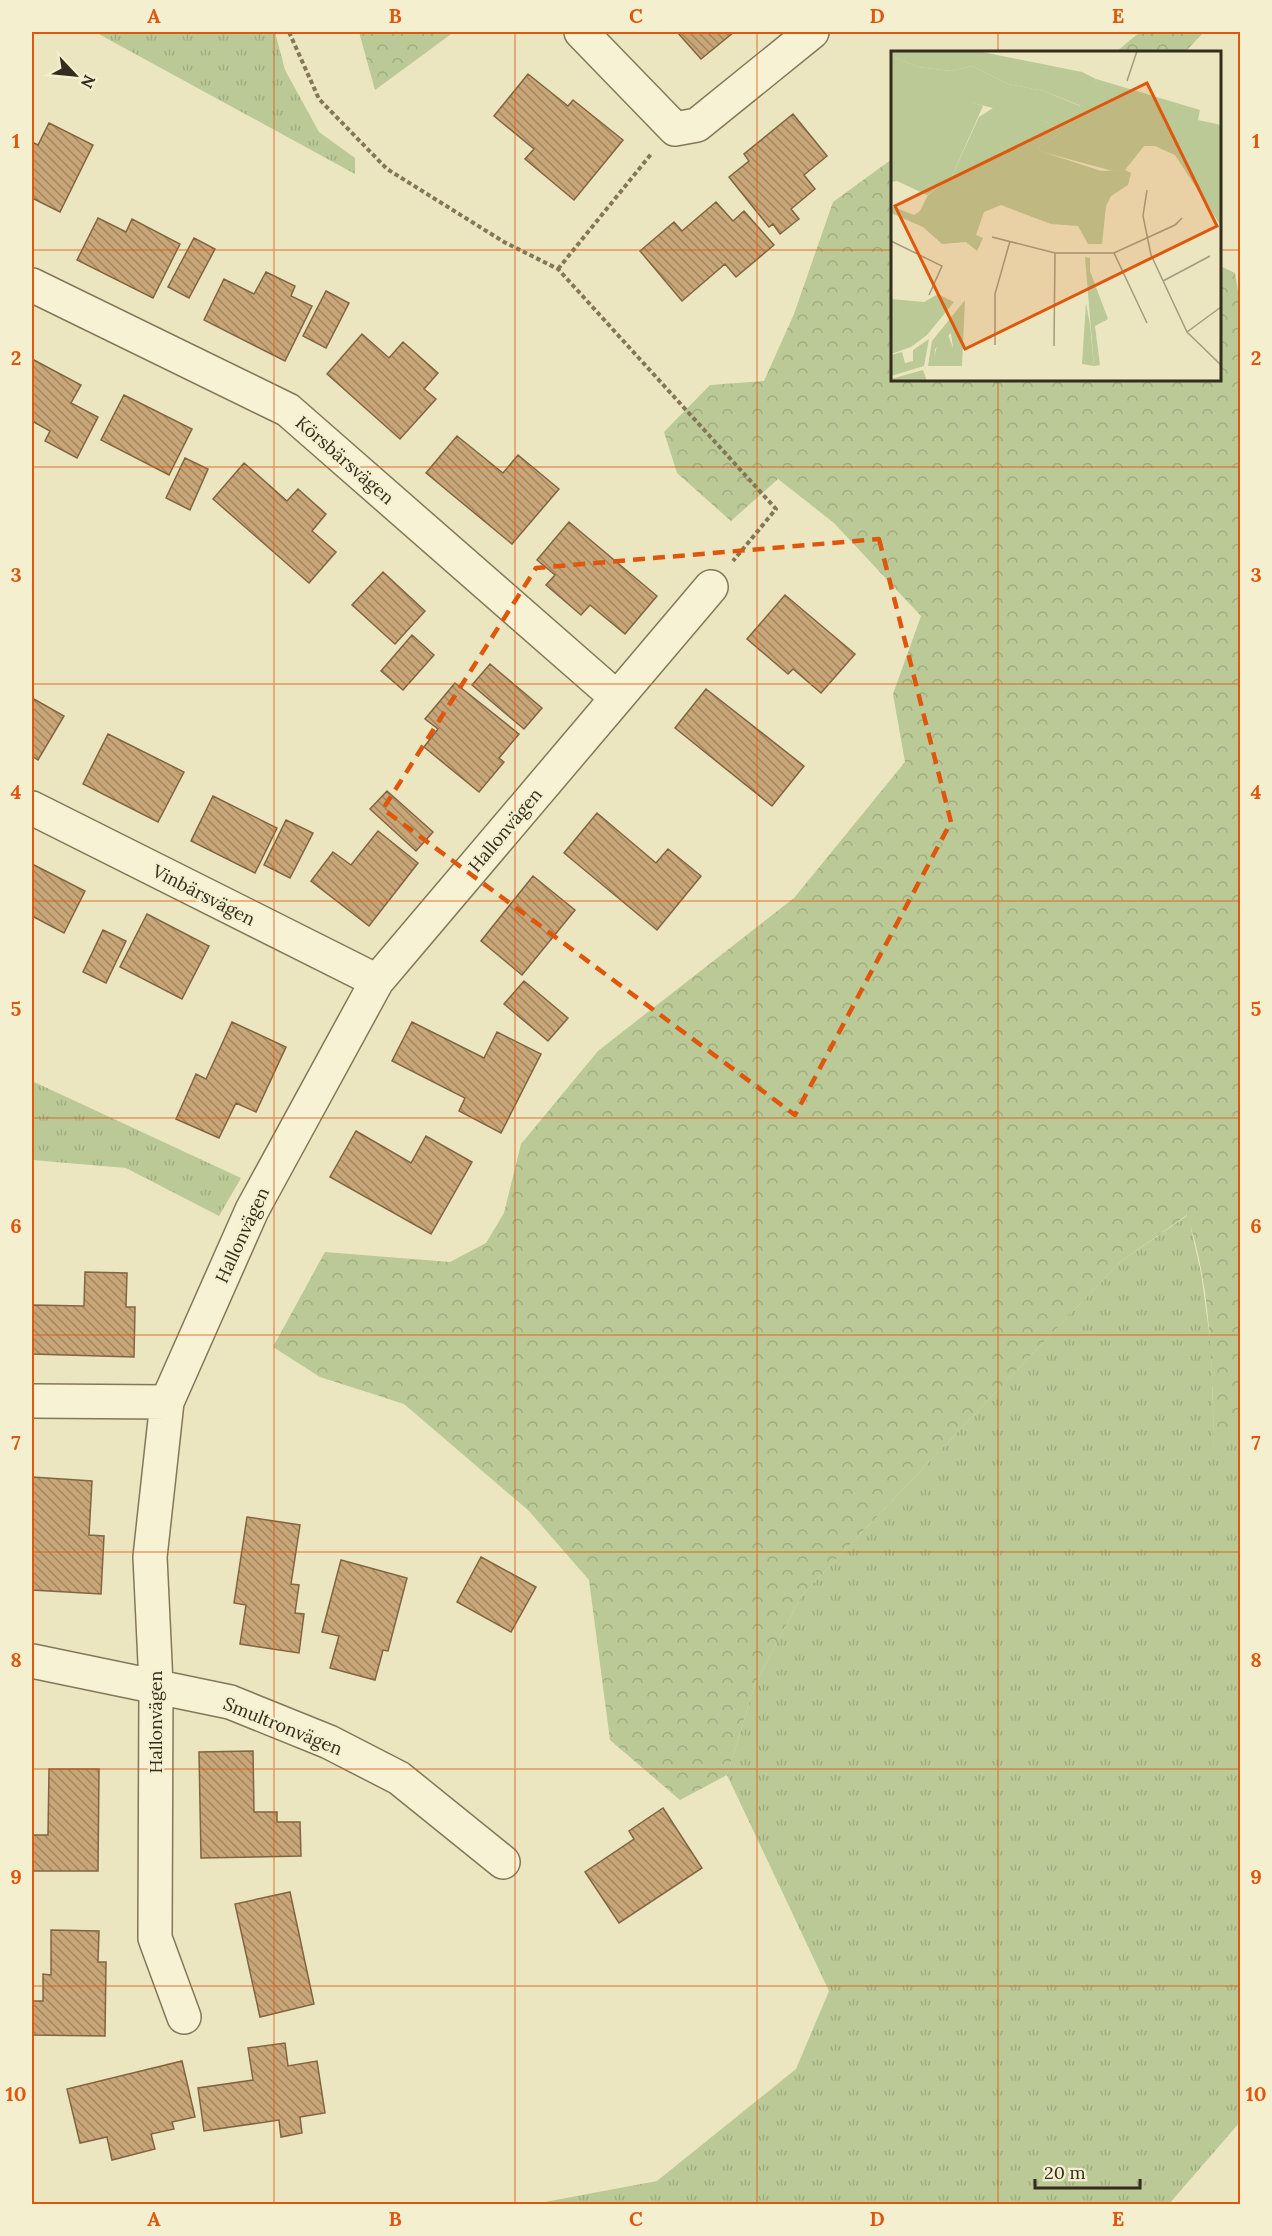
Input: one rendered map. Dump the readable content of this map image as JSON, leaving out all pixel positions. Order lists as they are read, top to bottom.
{
  "streets": {
    "street": [
      "Körsbärsvägen",
      "Hallonvägen",
      "Vinbärsvägen",
      "Smultronvägen"
    ]
  },
  "crossings": [
    ["Körsbärsvägen", "Hallonvägen"],
    ["Hallonvägen", "Vinbärsvägen"],
    ["Hallonvägen", "Smultronvägen"]
  ],
  "scale_bar": "20 m",
  "north": "bottom right",
  "grid": {
    "columns": [
      "A",
      "B",
      "C",
      "D",
      "E"
    ],
    "rows": [
      "1",
      "2",
      "3",
      "4",
      "5",
      "6",
      "7",
      "8",
      "9",
      "10"
    ]
  }
}
